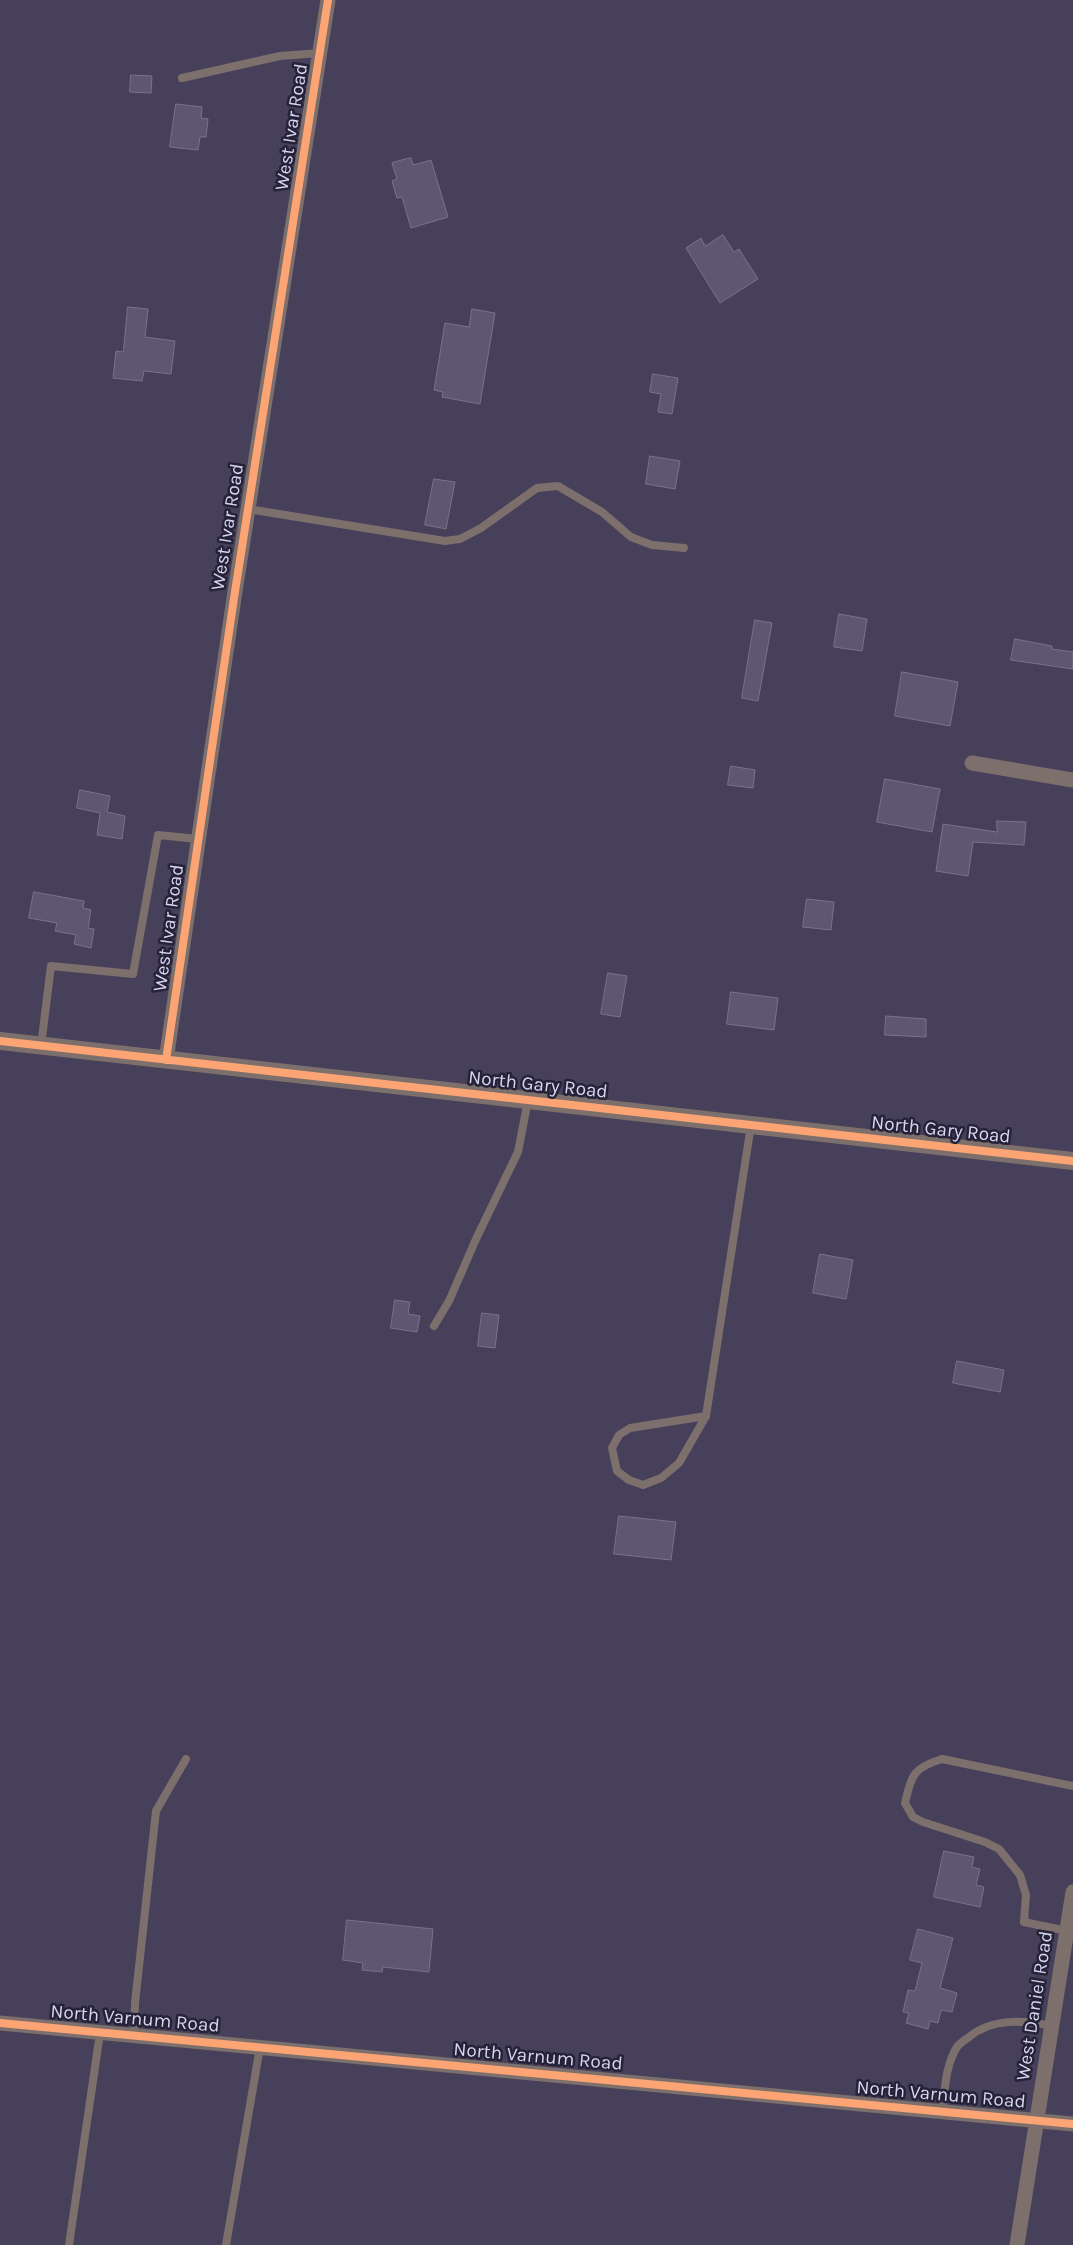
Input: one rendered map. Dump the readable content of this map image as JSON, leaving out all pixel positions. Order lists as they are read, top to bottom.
{
  "streets": {
    "street": [
      "West Ivar Road",
      "North Gary Road",
      "West Daniel Road",
      "North Varnum Road"
    ]
  },
  "crossings": [
    ["West Ivar Road", "North Gary Road"],
    ["West Daniel Road", "North Varnum Road"]
  ]
}
